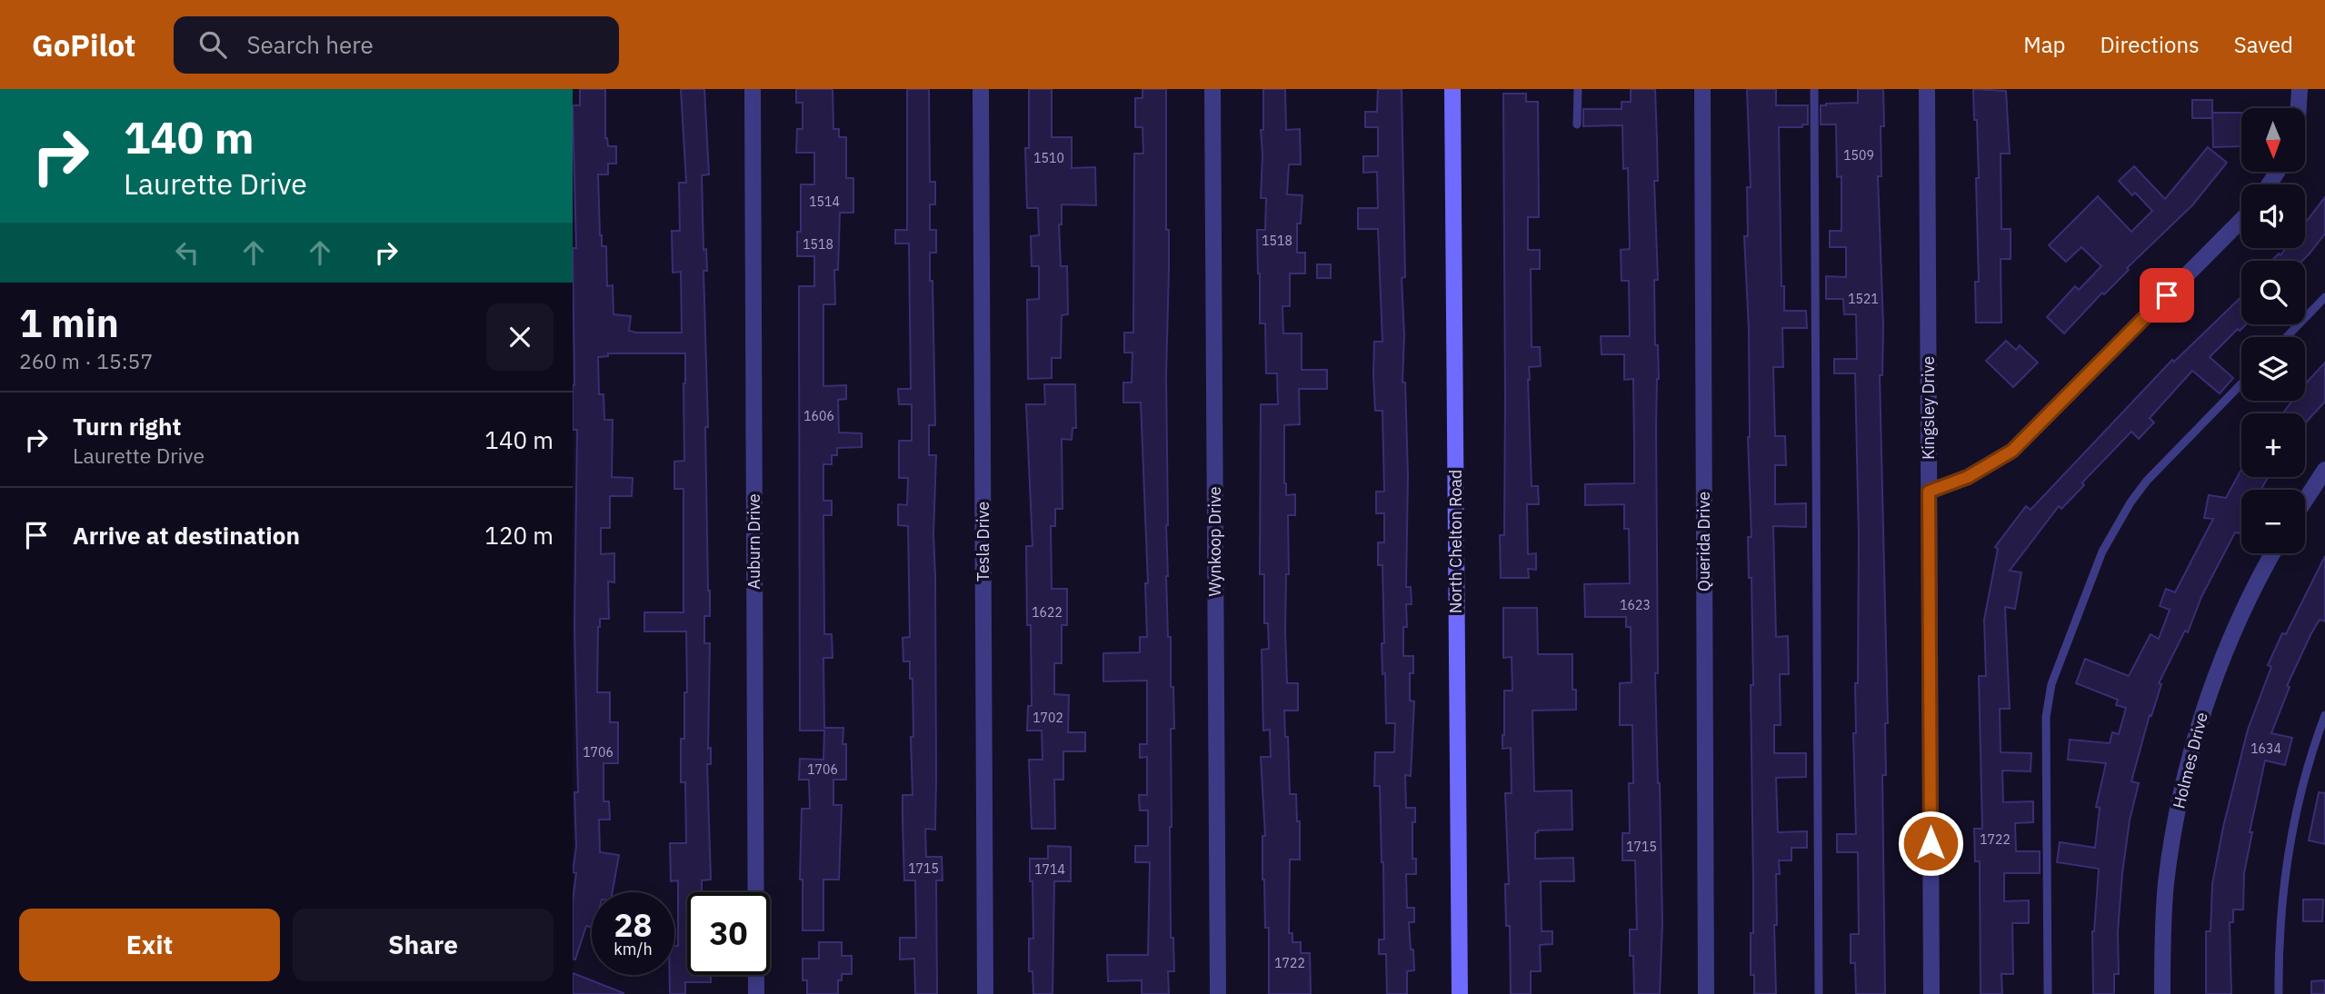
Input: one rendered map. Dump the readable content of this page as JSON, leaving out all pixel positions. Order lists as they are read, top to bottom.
{
  "streets": {
    "main road": ["North Chelton Road"],
    "street": [
      "Kingsley Drive",
      "Auburn Drive",
      "Tesla Drive",
      "Wynkoop Drive",
      "Querida Drive",
      "Holmes Drive"
    ]
  },
  "house_numbers": [
    "1509",
    "1510",
    "1514",
    "1518",
    "1518",
    "1521",
    "1606",
    "1623",
    "1622",
    "1702",
    "1634",
    "1706",
    "1706",
    "1722",
    "1715",
    "1715",
    "1714",
    "1722"
  ],
  "north": "bottom",
  "page": {
    "header": "GoPilot",
    "search": "Search here",
    "nav": ["Map", "Directions", "Saved"],
    "turn": ["140 m", "Laurette Drive"],
    "map_buttons": ["+", "−"],
    "heading": ["1 min", "260 m · 15:57"],
    "list": [
      {
        "name": "Turn right",
        "note": "Laurette Drive",
        "value": "140 m"
      },
      {
        "name": "Arrive at destination",
        "value": "120 m"
      }
    ],
    "speed": "28 km/h",
    "limit": "30",
    "buttons": ["Exit", "Share"]
  }
}
